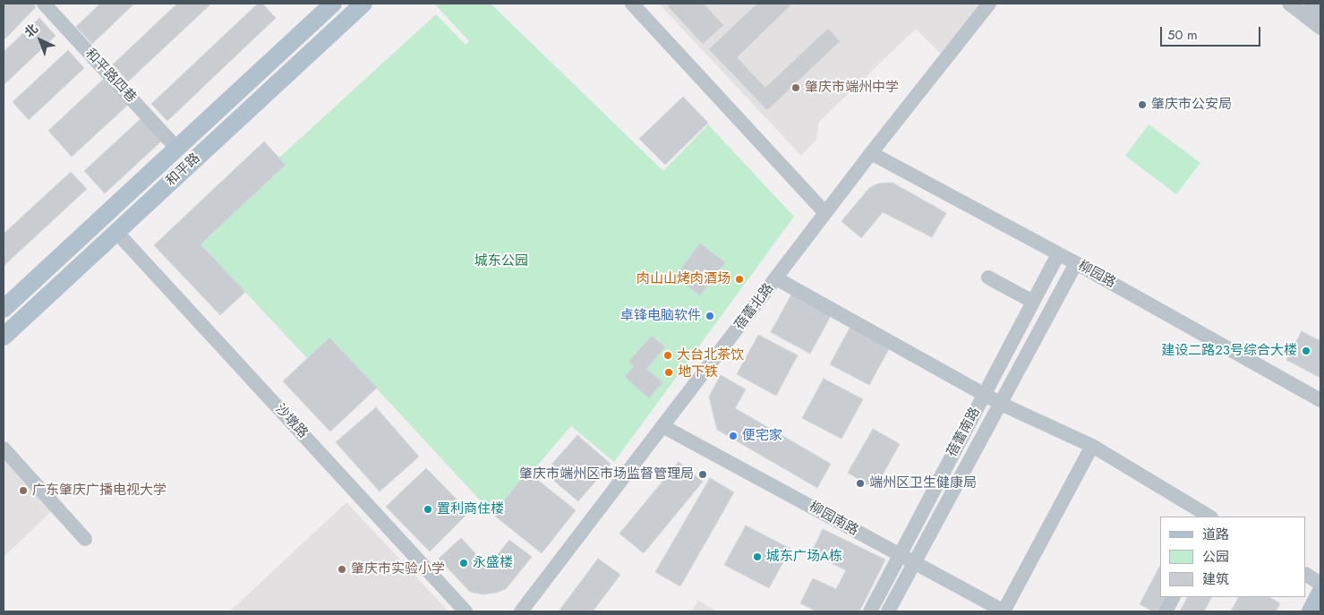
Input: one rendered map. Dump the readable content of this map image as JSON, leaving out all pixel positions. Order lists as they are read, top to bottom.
{
  "streets": {
    "main road": ["和平路"],
    "street": [
      "和平路四巷",
      "柳园路",
      "蓓蕾北路",
      "沙墩路",
      "蓓蕾南路",
      "柳园南路"
    ]
  },
  "crossings": [
    ["和平路四巷", "和平路"],
    ["和平路", "沙墩路"],
    ["柳园路", "蓓蕾北路"],
    ["柳园路", "蓓蕾南路"],
    ["蓓蕾北路", "柳园南路"],
    ["蓓蕾南路", "柳园南路"]
  ],
  "parks": ["城东公园"],
  "places": [
    "肇庆市端州中学",
    "肇庆市公安局",
    "肉山山烤肉酒场",
    "卓锋电脑软件",
    "建设二路23号综合大楼",
    "大台北茶饮",
    "地下铁",
    "便宅家",
    "肇庆市端州区市场监督管理局",
    "端州区卫生健康局",
    "广东肇庆广播电视大学",
    "置利商住楼",
    "城东广场A栋",
    "永盛楼",
    "肇庆市实验小学"
  ],
  "legend": ["道路", "公园", "建筑"],
  "scale_bar": "50 m",
  "north": "top left"
}
